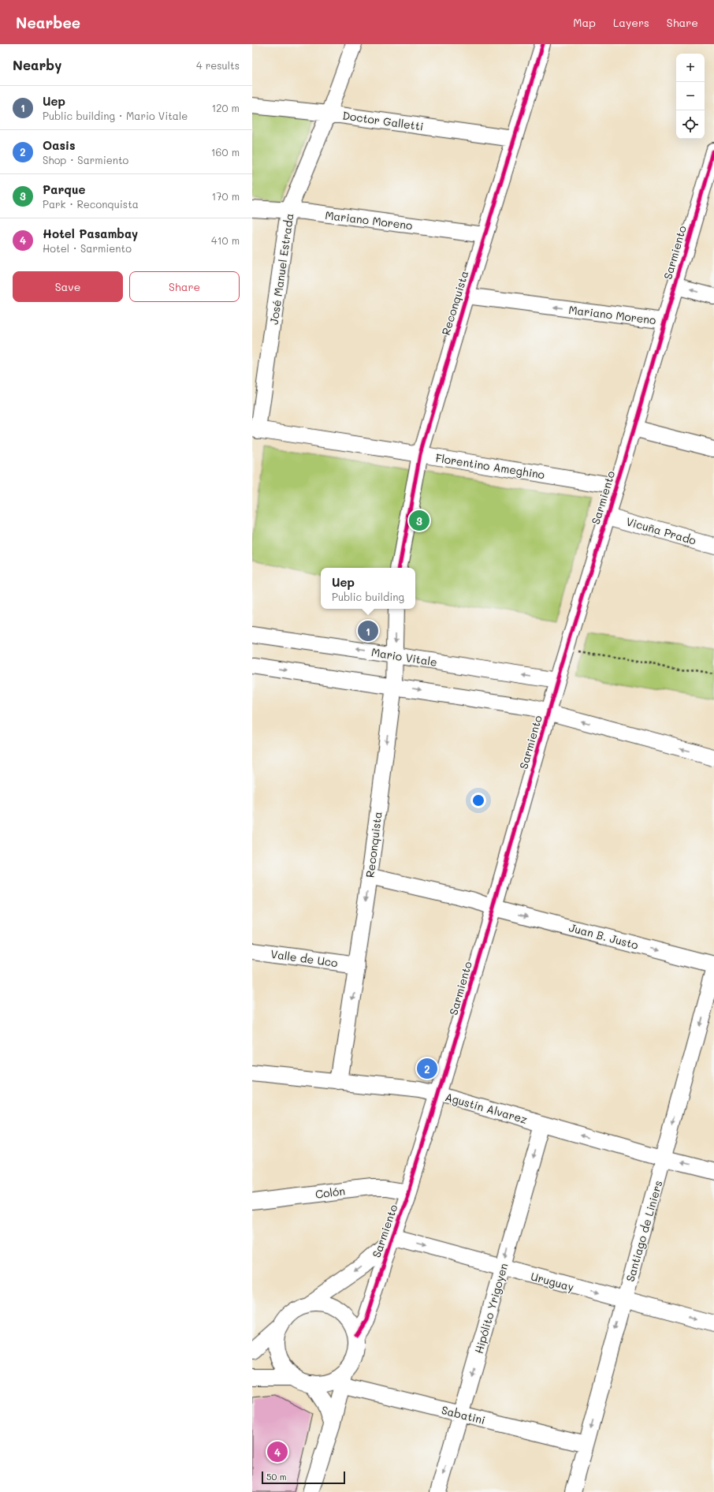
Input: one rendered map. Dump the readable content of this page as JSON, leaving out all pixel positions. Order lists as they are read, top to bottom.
{
  "streets": {
    "street": [
      "Doctor Galletti",
      "Mariano Moreno",
      "Sarmiento",
      "José Manuel Estrada",
      "Reconquista",
      "Florentino Ameghino",
      "Vicuña Prado",
      "Mario Vitale",
      "Juan B. Justo",
      "Valle de Uco",
      "Agustín Alvarez",
      "Colón",
      "Santiago de Liniers",
      "Uruguay",
      "Hipólito Yrigoyen",
      "Sabatini"
    ]
  },
  "crossings": [
    ["Doctor Galletti", "José Manuel Estrada"],
    ["Doctor Galletti", "Reconquista"],
    ["Mariano Moreno", "Sarmiento"],
    ["Mariano Moreno", "José Manuel Estrada"],
    ["Mariano Moreno", "Reconquista"],
    ["Sarmiento", "Florentino Ameghino"],
    ["Sarmiento", "Vicuña Prado"],
    ["Sarmiento", "Mario Vitale"],
    ["Sarmiento", "Juan B. Justo"],
    ["Sarmiento", "Agustín Alvarez"],
    ["Sarmiento", "Colón"],
    ["Sarmiento", "Uruguay"],
    ["Sarmiento", "Sabatini"],
    ["José Manuel Estrada", "Florentino Ameghino"],
    ["Reconquista", "Florentino Ameghino"],
    ["Reconquista", "Mario Vitale"],
    ["Reconquista", "Juan B. Justo"],
    ["Reconquista", "Valle de Uco"],
    ["Reconquista", "Agustín Alvarez"],
    ["Agustín Alvarez", "Santiago de Liniers"],
    ["Agustín Alvarez", "Hipólito Yrigoyen"],
    ["Santiago de Liniers", "Uruguay"],
    ["Santiago de Liniers", "Sabatini"],
    ["Uruguay", "Hipólito Yrigoyen"],
    ["Hipólito Yrigoyen", "Sabatini"]
  ],
  "one_way": [
    "Mariano Moreno",
    "Reconquista",
    "Juan B. Justo",
    "Agustín Alvarez",
    "Santiago de Liniers",
    "Uruguay"
  ],
  "scale_bar": "50 m",
  "page": {
    "header": "Nearbee",
    "nav": ["Map", "Layers", "Share"],
    "heading": ["Nearby", "4 results"],
    "map_buttons": ["+", "−"],
    "list": [
      {
        "mark": "1",
        "name": "Uep",
        "note": "Public building · Mario Vitale",
        "value": "120 m"
      },
      {
        "mark": "2",
        "name": "Oasis",
        "note": "Shop · Sarmiento",
        "value": "160 m"
      },
      {
        "mark": "3",
        "name": "Parque",
        "note": "Park · Reconquista",
        "value": "170 m"
      },
      {
        "mark": "4",
        "name": "Hotel Pasambay",
        "note": "Hotel · Sarmiento",
        "value": "410 m"
      }
    ],
    "buttons": ["Save", "Share"],
    "pins": [
      "3",
      "1",
      "2",
      "4"
    ],
    "popup": ["Uep", "Public building"],
    "scale": "50 m"
  }
}
